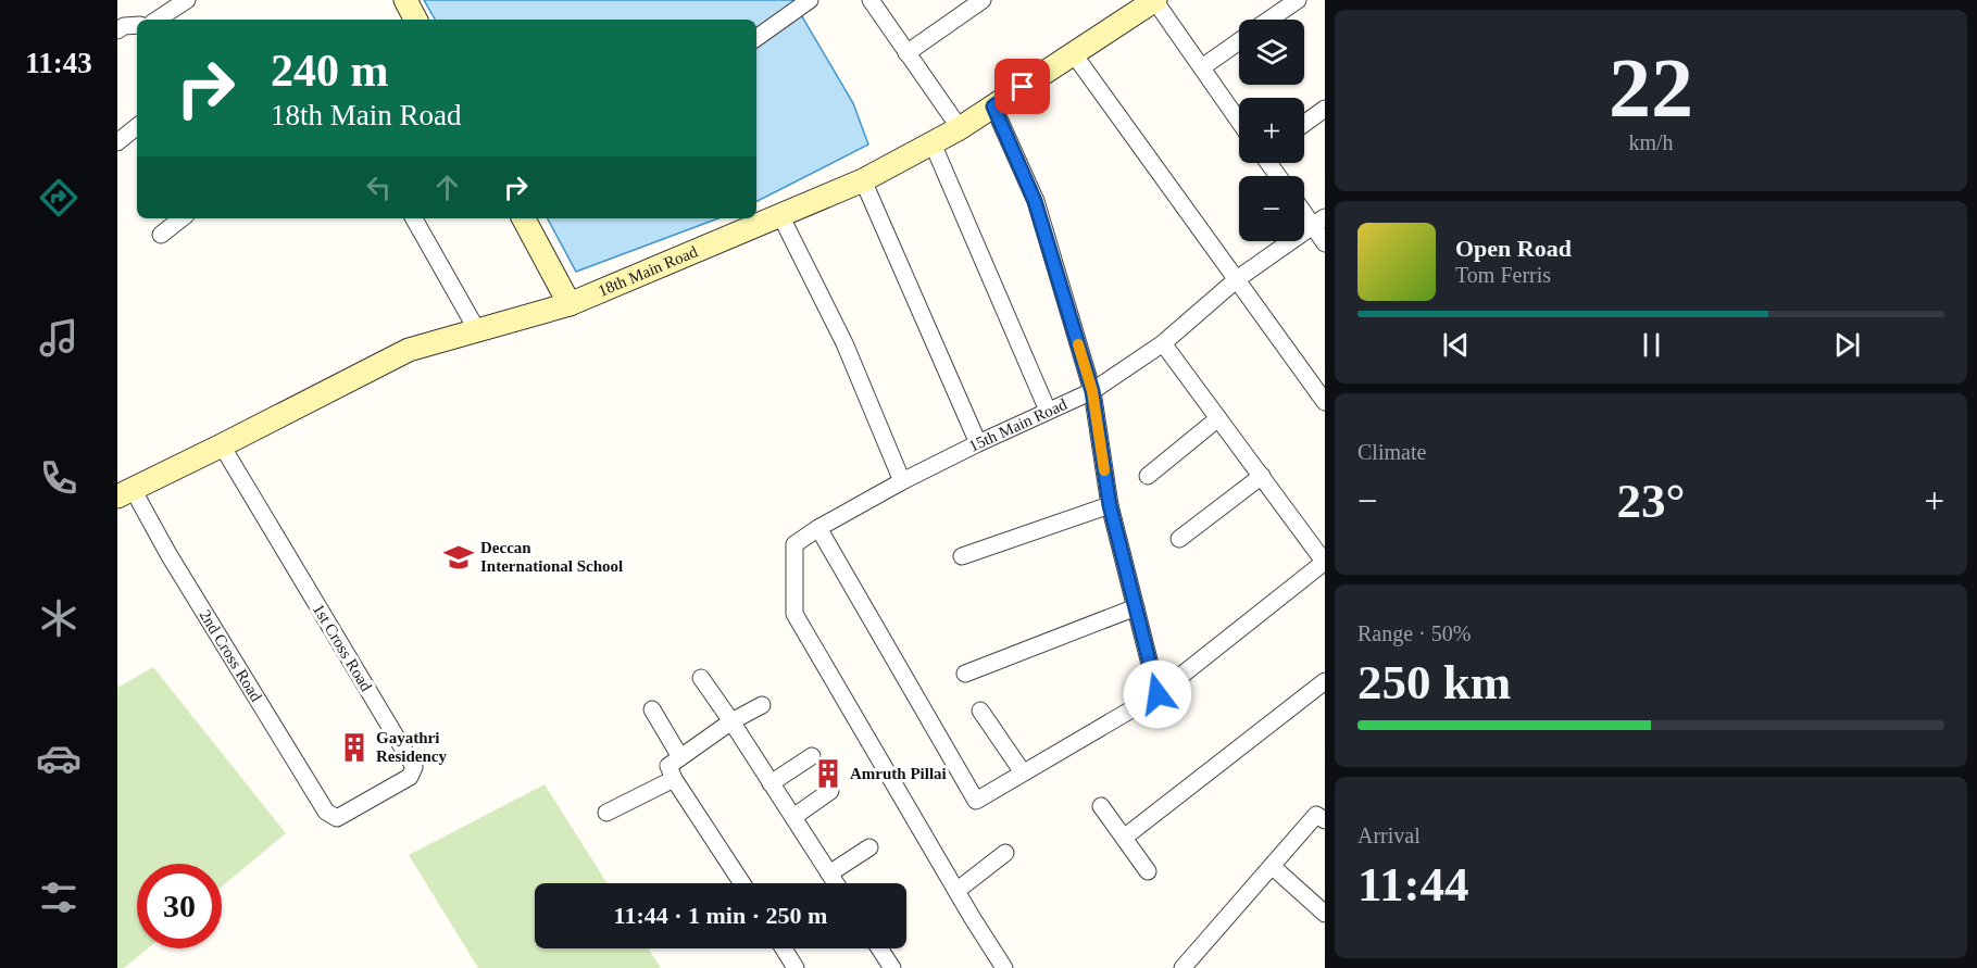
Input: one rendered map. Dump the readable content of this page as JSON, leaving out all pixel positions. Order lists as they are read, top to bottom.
{
  "streets": {
    "street": [
      "18th Main Road",
      "15th Main Road",
      "1st Cross Road",
      "2nd Cross Road"
    ]
  },
  "crossings": [
    ["18th Main Road", "1st Cross Road"],
    ["18th Main Road", "2nd Cross Road"],
    ["1st Cross Road", "2nd Cross Road"]
  ],
  "places": {
    "school or university": ["Deccan International School"],
    "building": ["Gayathri Residency", "Amruth Pillai"]
  },
  "page": {
    "tabs": "11:43",
    "tile": [
      ["22", "km/h"],
      "Climate",
      ["Range · 50%", "250 km"],
      ["Arrival", "11:44"]
    ],
    "map_buttons": ["+", "−"],
    "turn": ["240 m", "18th Main Road"],
    "song": ["Open Road", "Tom Ferris"],
    "heat": ["−", "23°", "+"],
    "limit": "30",
    "trip": "11:44 · 1 min · 250 m"
  }
}
